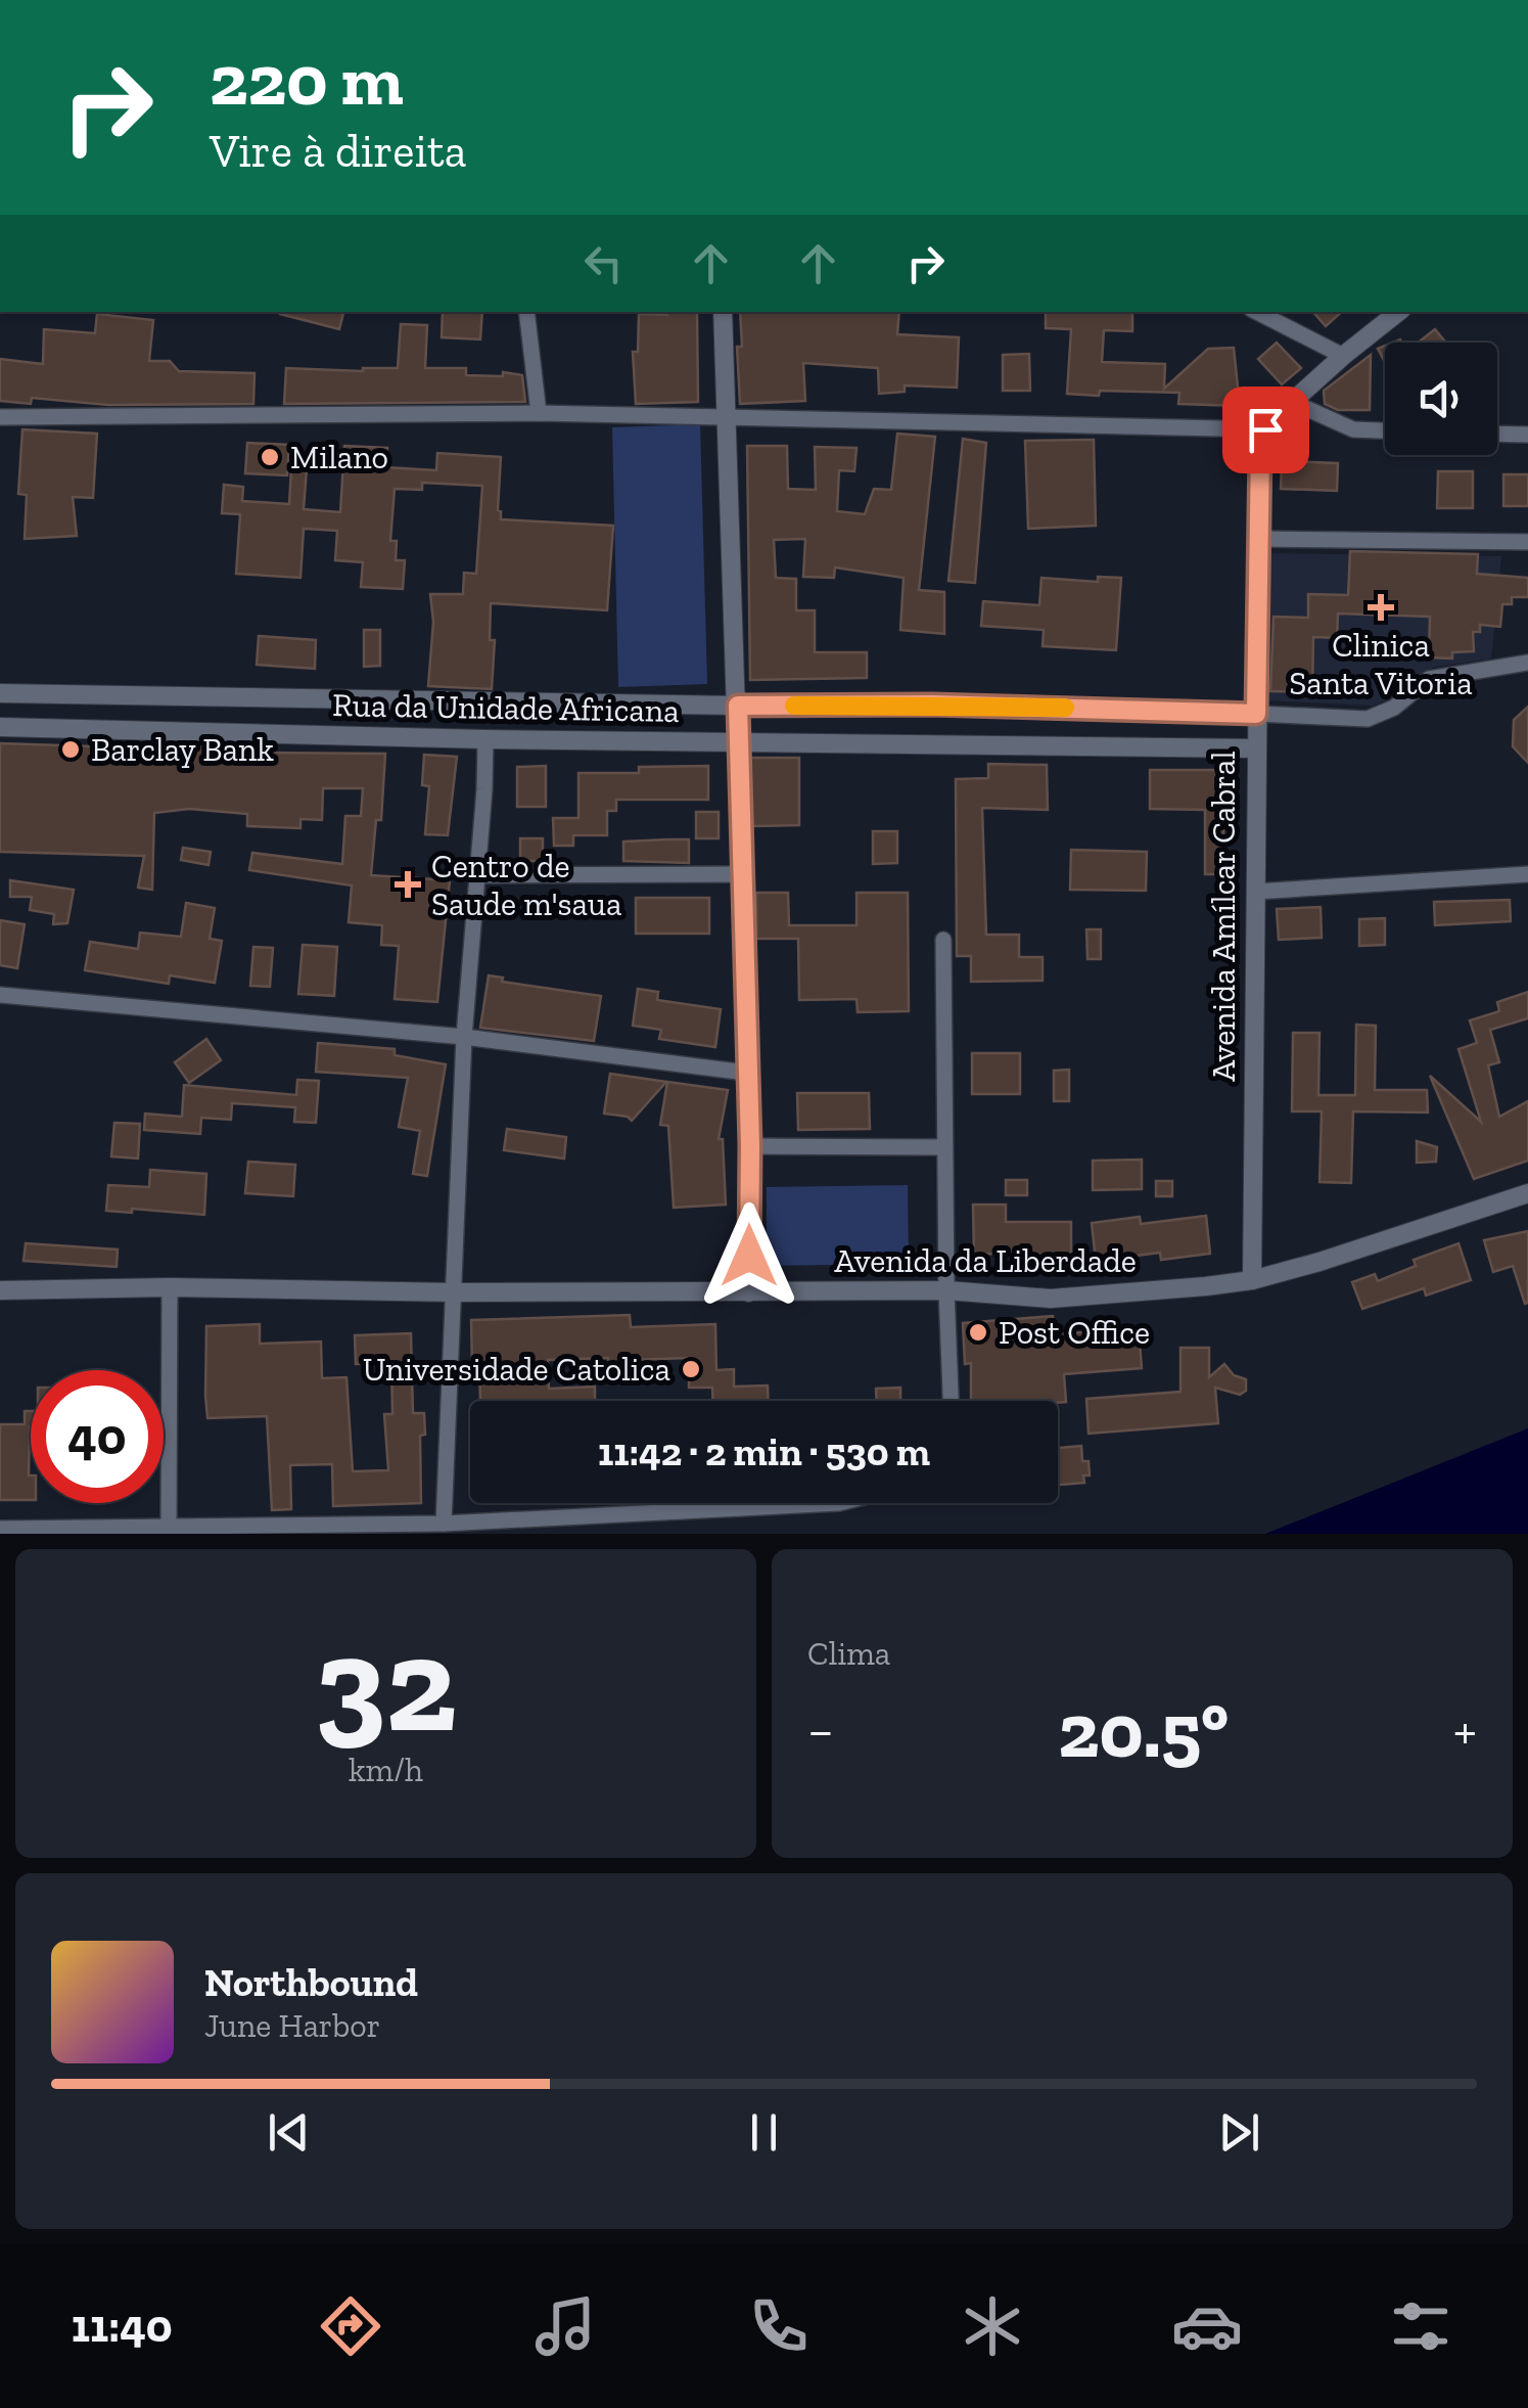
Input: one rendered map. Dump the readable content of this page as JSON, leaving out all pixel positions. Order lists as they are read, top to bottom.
{
  "streets": {
    "street": ["Rua da Unidade Africana", "Avenida Amílcar Cabral", "Avenida da Liberdade"]
  },
  "crossings": [
    ["Rua da Unidade Africana", "Avenida Amílcar Cabral"],
    ["Avenida Amílcar Cabral", "Avenida da Liberdade"]
  ],
  "places": {
    "other": [
      "Milano",
      "Barclay Bank",
      "Post Office",
      "Universidade Catolica"
    ],
    "health": ["Clinica Santa Vitoria", "Centro de Saude m'saua"]
  },
  "page": {
    "turn": ["220 m", "Vire à direita"],
    "limit": "40",
    "trip": "11:42 · 2 min · 530 m",
    "tile": [
      ["32", "km/h"],
      "Clima"
    ],
    "heat": ["−", "20.5°", "+"],
    "song": ["Northbound", "June Harbor"],
    "tabs": "11:40"
  }
}
